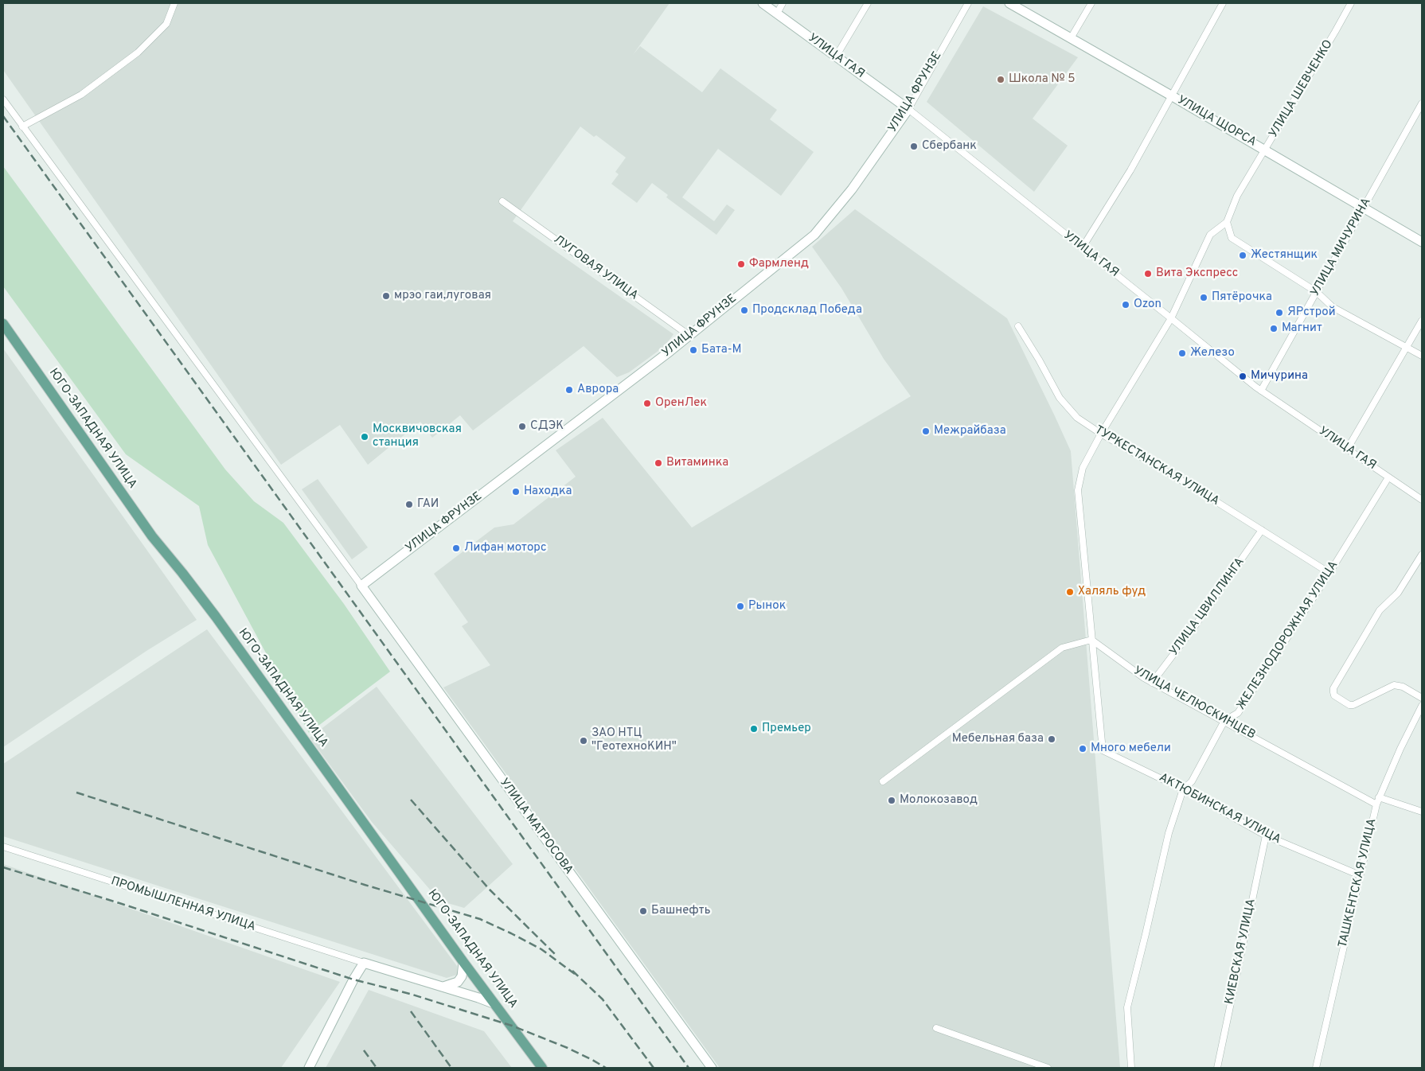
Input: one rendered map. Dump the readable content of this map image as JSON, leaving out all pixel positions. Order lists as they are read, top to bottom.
{
  "streets": {
    "main road": ["ЮГО-ЗАПАДНАЯ УЛИЦА"],
    "street": [
      "УЛИЦА ГАЯ",
      "УЛИЦА ШЕВЧЕНКО",
      "УЛИЦА ФРУНЗЕ",
      "УЛИЦА ЩОРСА",
      "УЛИЦА МИЧУРИНА",
      "ЛУГОВАЯ УЛИЦА",
      "ТУРКЕСТАНСКАЯ УЛИЦА",
      "УЛИЦА ЦВИЛЛИНГА",
      "ЖЕЛЕЗНОДОРОЖНАЯ УЛИЦА",
      "УЛИЦА ЧЕЛЮСКИНЦЕВ",
      "АКТЮБИНСКАЯ УЛИЦА",
      "УЛИЦА МАТРОСОВА",
      "ТАШКЕНТСКАЯ УЛИЦА",
      "ПРОМЫШЛЕННАЯ УЛИЦА",
      "КИЕВСКАЯ УЛИЦА"
    ]
  },
  "crossings": [
    ["УЛИЦА ГАЯ", "УЛИЦА ФРУНЗЕ"],
    ["УЛИЦА ГАЯ", "УЛИЦА МИЧУРИНА"],
    ["УЛИЦА ГАЯ", "ЖЕЛЕЗНОДОРОЖНАЯ УЛИЦА"],
    ["УЛИЦА ШЕВЧЕНКО", "УЛИЦА ЩОРСА"],
    ["УЛИЦА ФРУНЗЕ", "ЛУГОВАЯ УЛИЦА"],
    ["УЛИЦА ФРУНЗЕ", "УЛИЦА МАТРОСОВА"],
    ["УЛИЦА ЩОРСА", "УЛИЦА МИЧУРИНА"],
    ["ТУРКЕСТАНСКАЯ УЛИЦА", "УЛИЦА ЦВИЛЛИНГА"],
    ["ТУРКЕСТАНСКАЯ УЛИЦА", "ЖЕЛЕЗНОДОРОЖНАЯ УЛИЦА"],
    ["УЛИЦА ЦВИЛЛИНГА", "УЛИЦА ЧЕЛЮСКИНЦЕВ"],
    ["ЖЕЛЕЗНОДОРОЖНАЯ УЛИЦА", "УЛИЦА ЧЕЛЮСКИНЦЕВ"],
    ["ЖЕЛЕЗНОДОРОЖНАЯ УЛИЦА", "АКТЮБИНСКАЯ УЛИЦА"],
    ["УЛИЦА ЧЕЛЮСКИНЦЕВ", "АКТЮБИНСКАЯ УЛИЦА"],
    ["УЛИЦА ЧЕЛЮСКИНЦЕВ", "ТАШКЕНТСКАЯ УЛИЦА"],
    ["АКТЮБИНСКАЯ УЛИЦА", "ТАШКЕНТСКАЯ УЛИЦА"],
    ["АКТЮБИНСКАЯ УЛИЦА", "КИЕВСКАЯ УЛИЦА"]
  ],
  "places": [
    "Школа № 5",
    "Сбербанк",
    "Жестянщик",
    "Фармленд",
    "Вита Экспресс",
    "мрэо гаи,луговая",
    "Пятёрочка",
    "Ozon",
    "Продсклад Победа",
    "ЯРстрой",
    "Магнит",
    "Бата-М",
    "Железо",
    "Мичурина",
    "Аврора",
    "ОренЛек",
    "СДЭК",
    "Межрайбаза",
    "Москвичовская станция",
    "Витаминка",
    "Находка",
    "ГАИ",
    "Лифан моторс",
    "Халяль фуд",
    "Рынок",
    "Премьер",
    "Мебельная база",
    "ЗАО НТЦ \"ГеотехноКИН\"",
    "Много мебели",
    "Молокозавод",
    "Башнефть"
  ]
}
